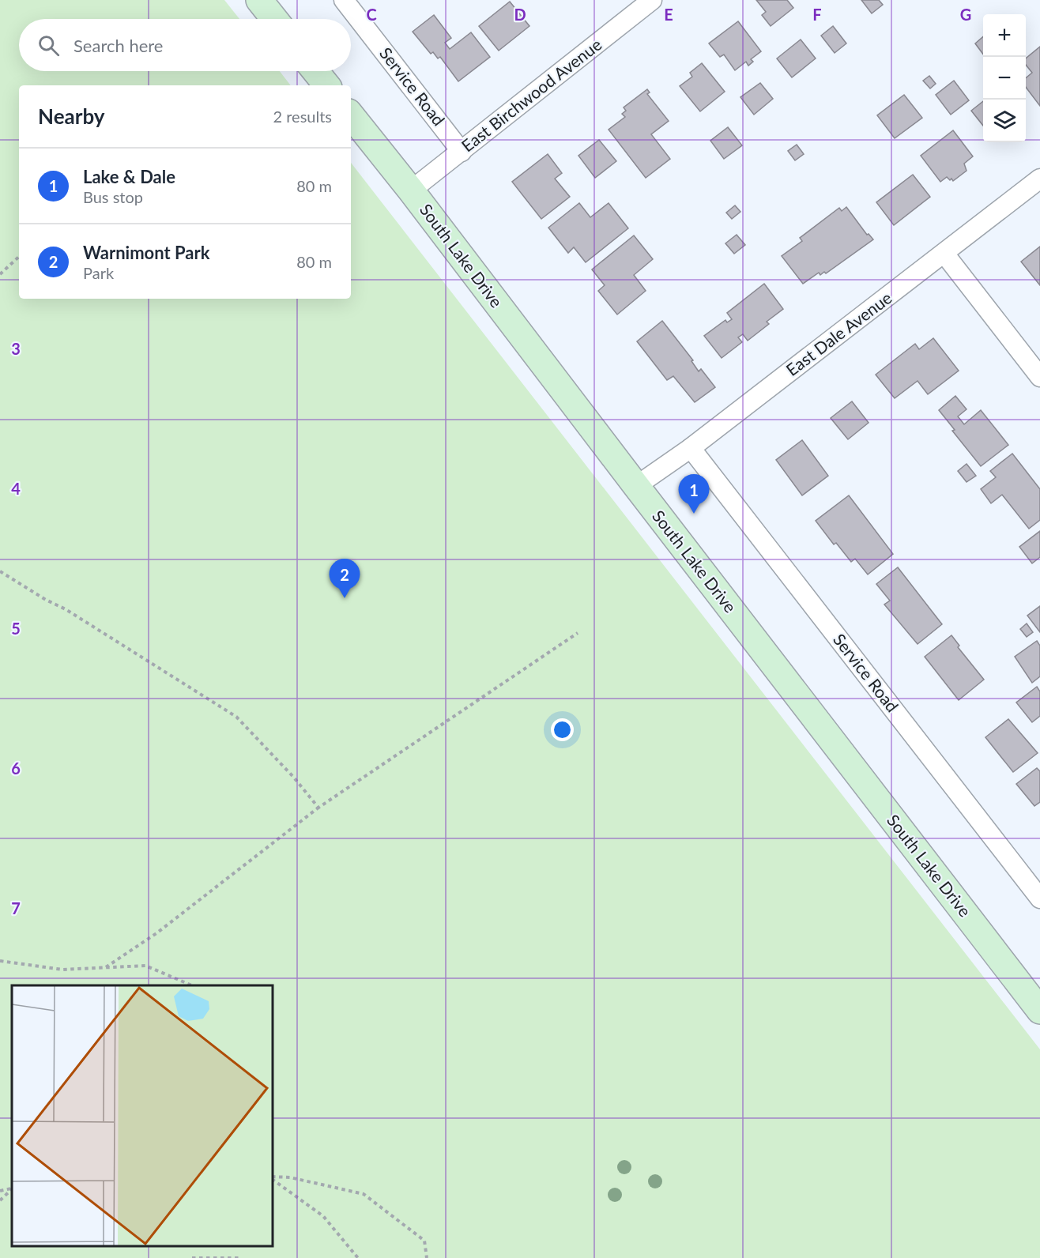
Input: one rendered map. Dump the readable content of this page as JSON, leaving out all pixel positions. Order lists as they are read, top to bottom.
{
  "streets": {
    "main road": ["South Lake Drive"],
    "street": ["Service Road", "East Birchwood Avenue", "East Dale Avenue"]
  },
  "crossings": [
    ["Service Road", "East Birchwood Avenue"],
    ["Service Road", "East Dale Avenue"],
    ["East Birchwood Avenue", "South Lake Drive"],
    ["South Lake Drive", "East Dale Avenue"]
  ],
  "page": {
    "map_buttons": ["+", "−"],
    "search": "Search here",
    "heading": ["Nearby", "2 results"],
    "list": [
      {
        "mark": "1",
        "name": "Lake & Dale",
        "note": "Bus stop",
        "value": "80 m"
      },
      {
        "mark": "2",
        "name": "Warnimont Park",
        "note": "Park",
        "value": "80 m"
      }
    ],
    "pins": ["1", "2"]
  },
  "grid": {
    "columns": [
      "C",
      "D",
      "E",
      "F",
      "G"
    ],
    "rows": [
      "3",
      "4",
      "5",
      "6",
      "7"
    ]
  }
}
